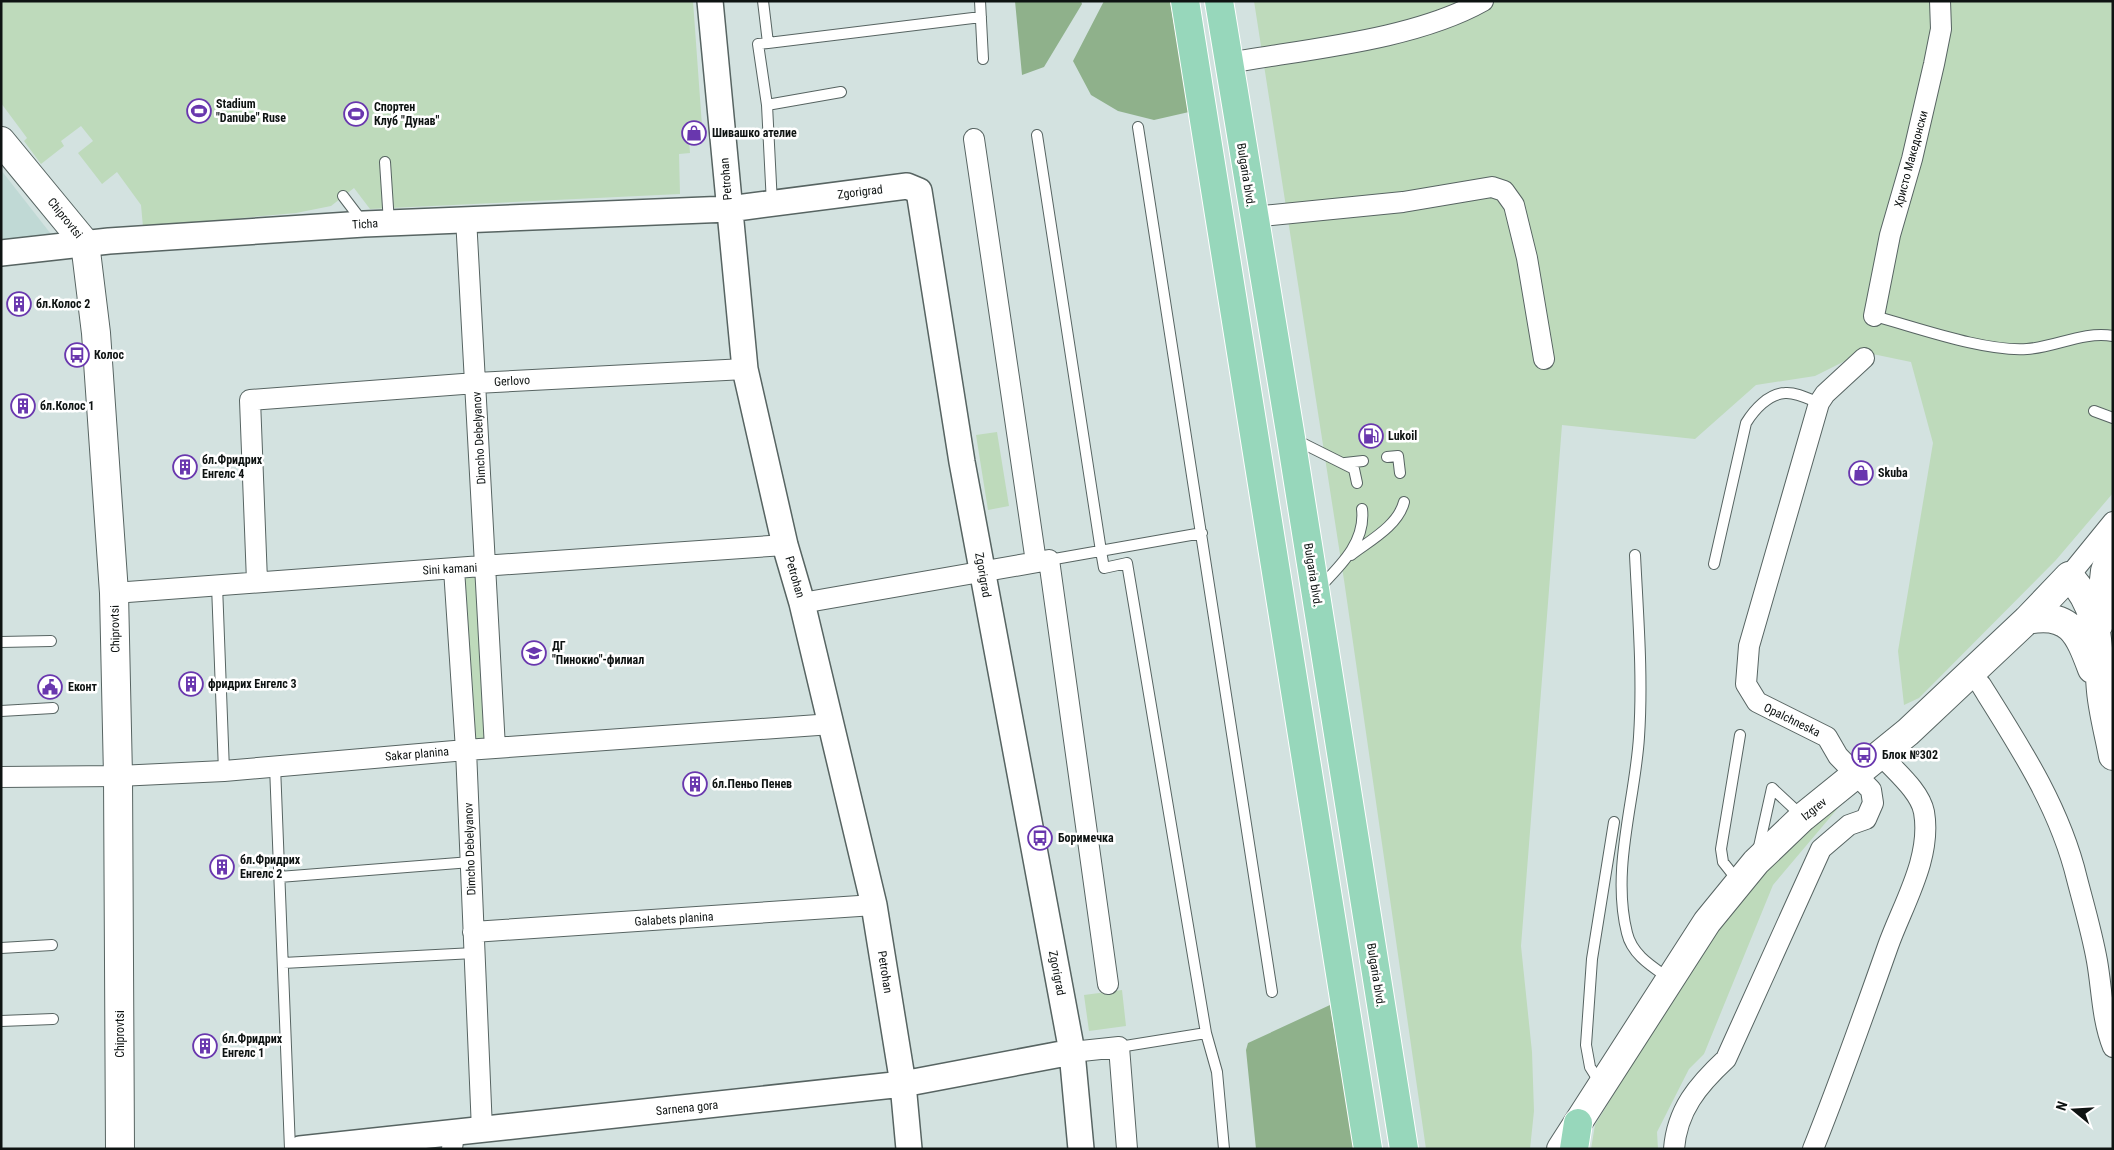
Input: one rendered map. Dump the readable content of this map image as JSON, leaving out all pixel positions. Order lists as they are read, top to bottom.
{
  "streets": {
    "highway": ["Bulgaria blvd."],
    "main road": ["Chiprovtsi", "Izgrev"],
    "street": [
      "Христо Македонски",
      "Petrohan",
      "Zgorigrad",
      "Ticha",
      "Gerlovo",
      "Dimcho Debelyanov",
      "Sini kamani",
      "Opalchneska",
      "Sakar planina",
      "Galabets planina",
      "Sarnena gora"
    ]
  },
  "crossings": [
    ["Petrohan", "Zgorigrad"],
    ["Petrohan", "Ticha"],
    ["Petrohan", "Gerlovo"],
    ["Petrohan", "Sini kamani"],
    ["Petrohan", "Sakar planina"],
    ["Petrohan", "Galabets planina"],
    ["Petrohan", "Sarnena gora"],
    ["Zgorigrad", "Ticha"],
    ["Zgorigrad", "Sarnena gora"],
    ["Chiprovtsi", "Ticha"],
    ["Chiprovtsi", "Sini kamani"],
    ["Chiprovtsi", "Sakar planina"],
    ["Ticha", "Dimcho Debelyanov"],
    ["Gerlovo", "Dimcho Debelyanov"],
    ["Gerlovo", "Sini kamani"],
    ["Dimcho Debelyanov", "Sini kamani"],
    ["Dimcho Debelyanov", "Sakar planina"],
    ["Dimcho Debelyanov", "Galabets planina"],
    ["Dimcho Debelyanov", "Sarnena gora"],
    ["Opalchneska", "Izgrev"]
  ],
  "places": {
    "sports": ["Stadium \"Danube\" Ruse", "Спортен Клуб \"Дунав\""],
    "shop": ["Шивашко ателие", "Skuba"],
    "building": [
      "бл.Колос 2",
      "бл.Колос 1",
      "бл.Фридрих Енгелс 4",
      "фридрих Енгелс 3",
      "бл.Пеньо Пенев",
      "бл.Фридрих Енгелс 2",
      "бл.Фридрих Енгелс 1"
    ],
    "bus stop": ["Колос", "Блок №302", "Боримечка"],
    "fuel station": ["Lukoil"],
    "school or university": ["ДГ \"Пинокио\"-филиал"],
    "public building": ["Еконт"]
  },
  "north": "left"
}
